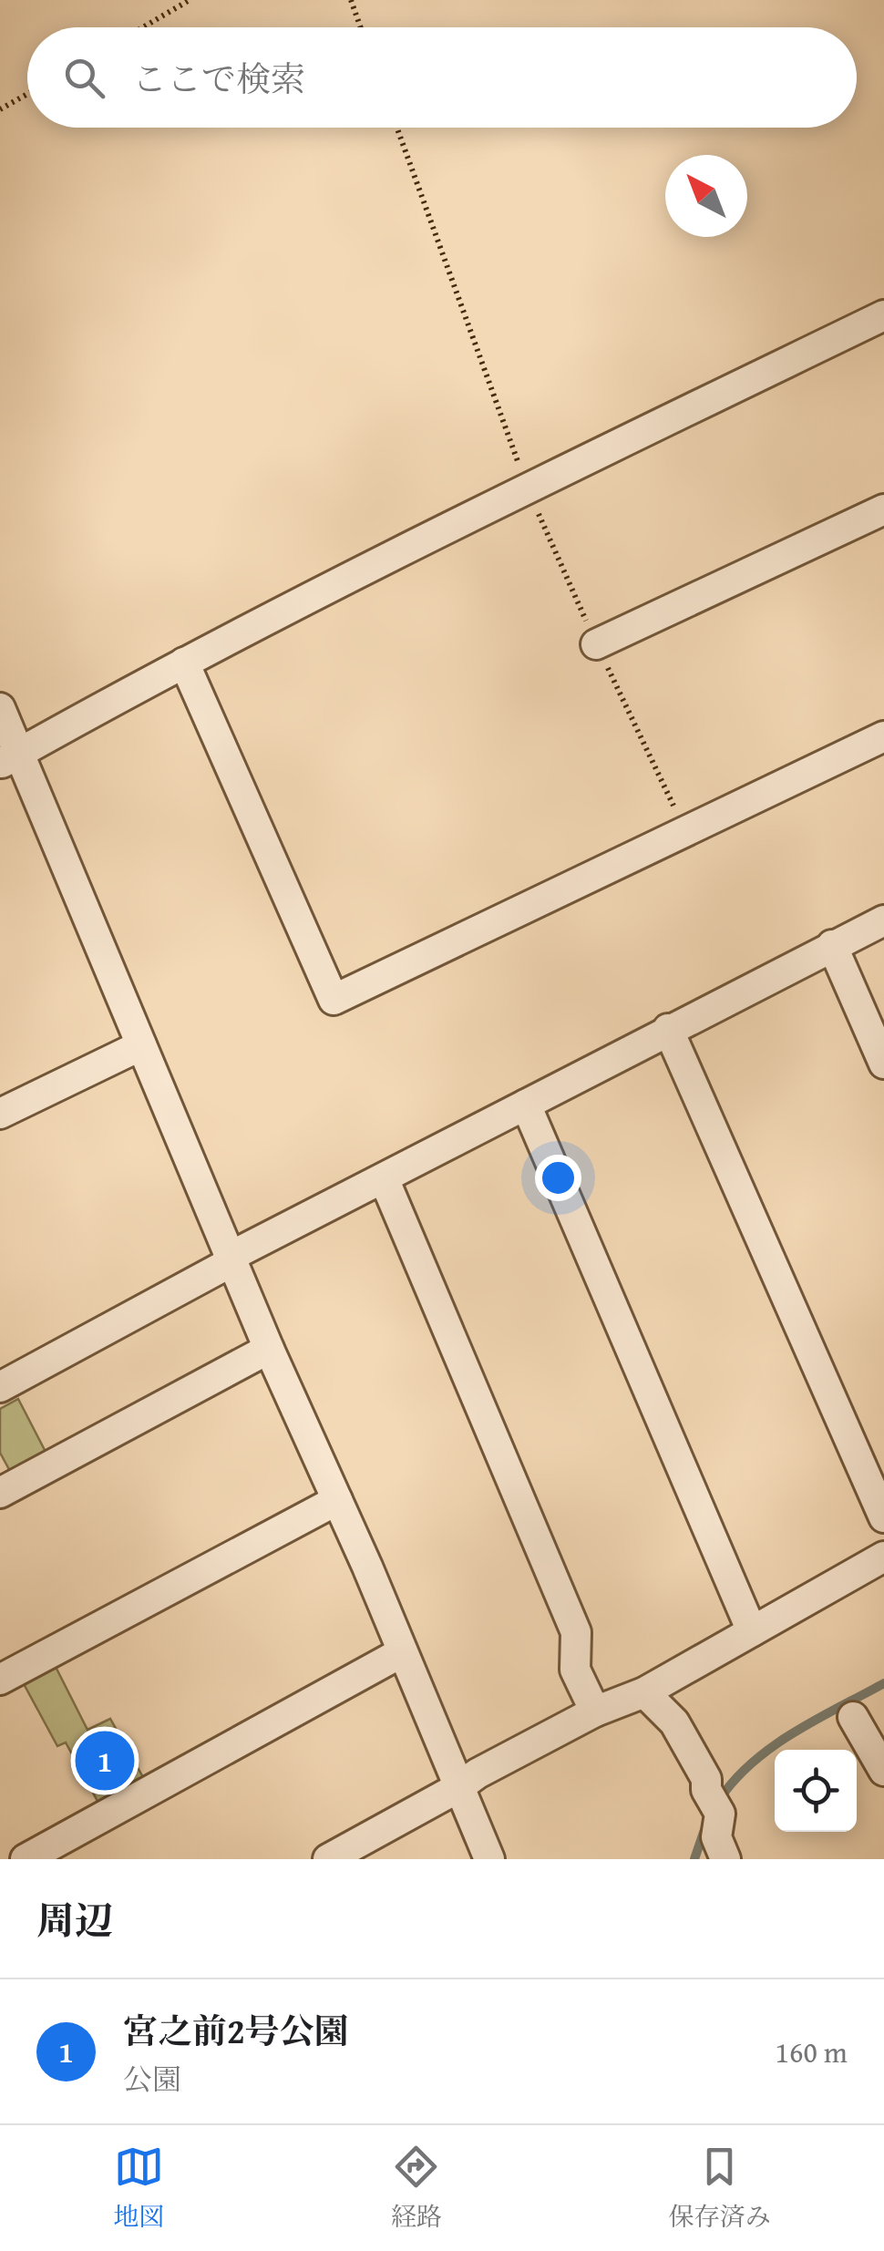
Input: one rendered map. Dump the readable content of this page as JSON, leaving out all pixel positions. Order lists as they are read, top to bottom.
{
  "north": "top left",
  "page": {
    "search": "ここで検索",
    "pins": "1",
    "heading": "周辺",
    "list": [
      {
        "mark": "1",
        "name": "宮之前2号公園",
        "note": "公園",
        "value": "160 m"
      }
    ],
    "nav": ["地図", "経路", "保存済み"]
  }
}
